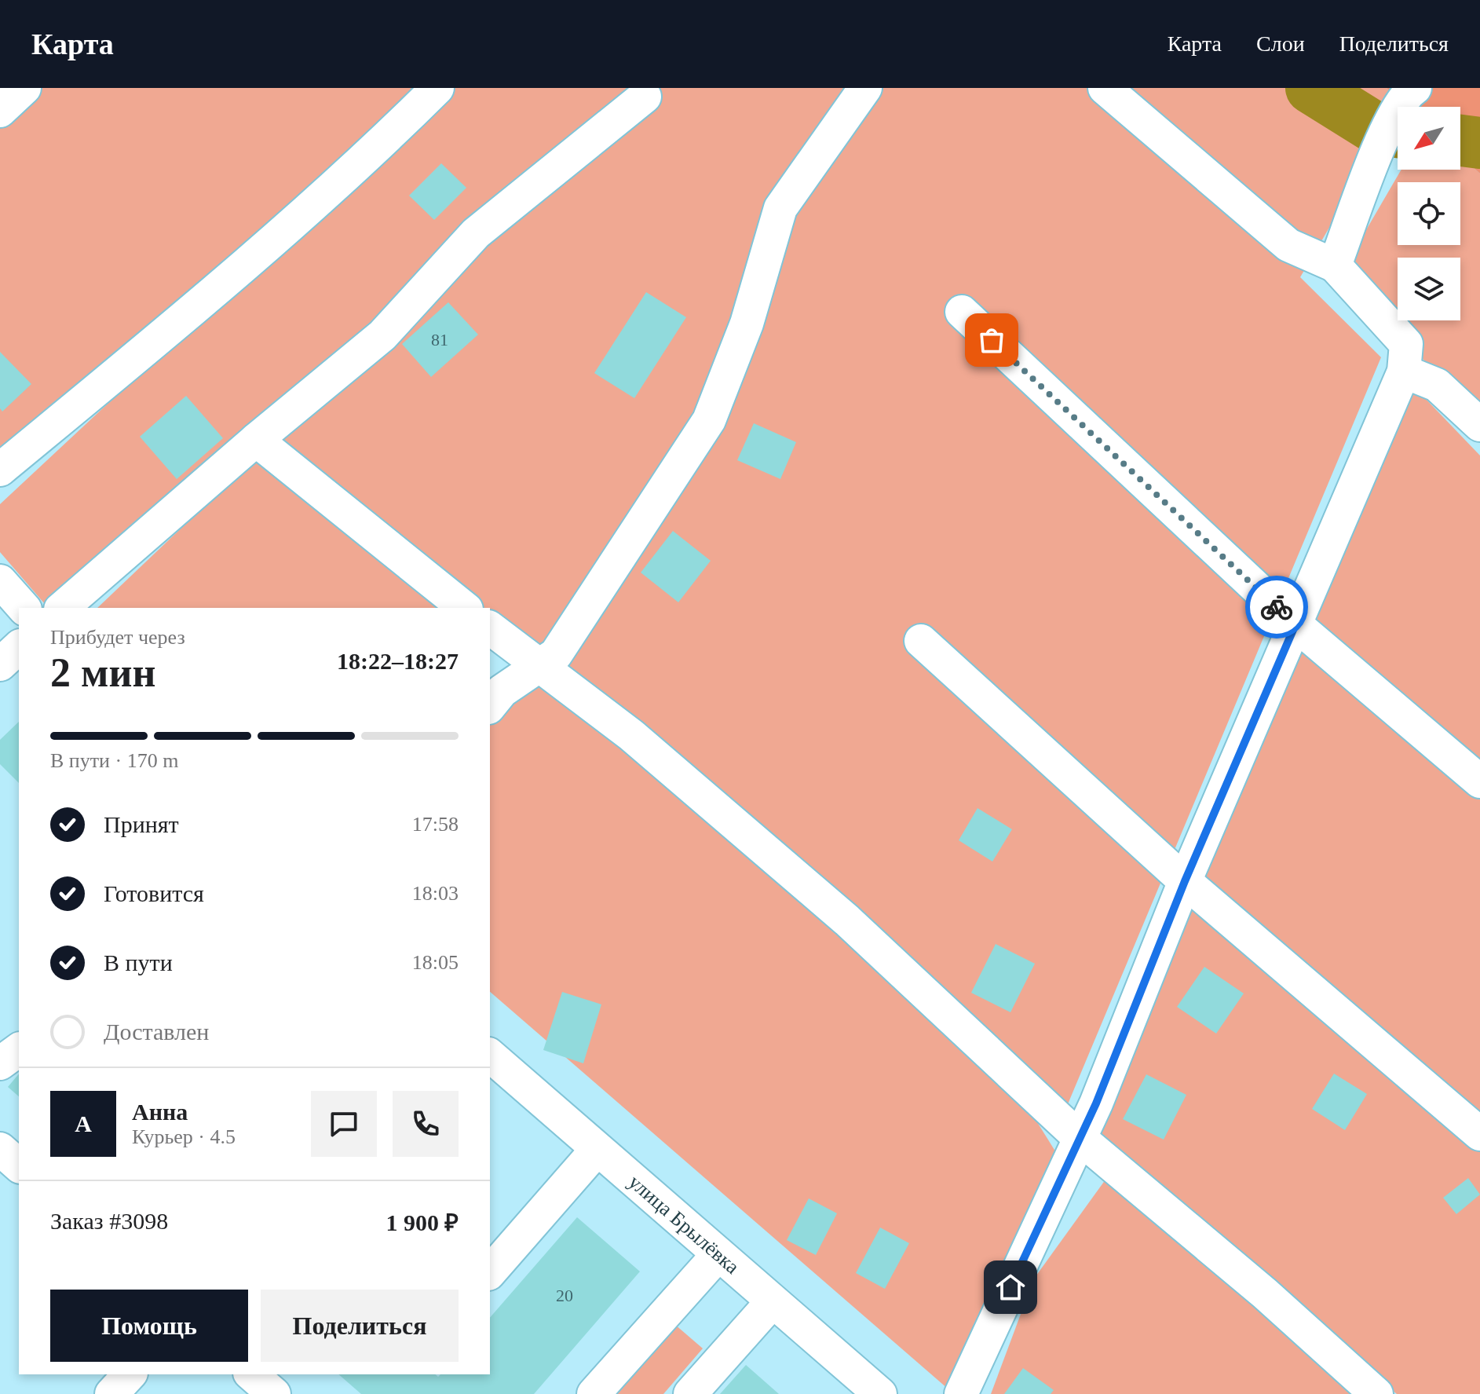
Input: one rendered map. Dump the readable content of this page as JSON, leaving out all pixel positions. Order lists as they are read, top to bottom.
{
  "streets": {
    "street": ["улица Брылёвка"]
  },
  "house_numbers": ["81", "20"],
  "north": "bottom left",
  "page": {
    "header": "Карта",
    "nav": ["Карта", "Слои", "Поделиться"],
    "heading": ["2 мин", "Прибудет через", "18:22–18:27"],
    "panel": [
      "Анна",
      "Курьер · 4.5",
      "Заказ #3098",
      "1 900 ₽"
    ],
    "bar": "В пути · 170 m",
    "list": [
      ["Принят", "17:58"],
      ["Готовится", "18:03"],
      ["В пути", "18:05"],
      "Доставлен"
    ],
    "round": "А",
    "buttons": ["Помощь", "Поделиться"]
  }
}
